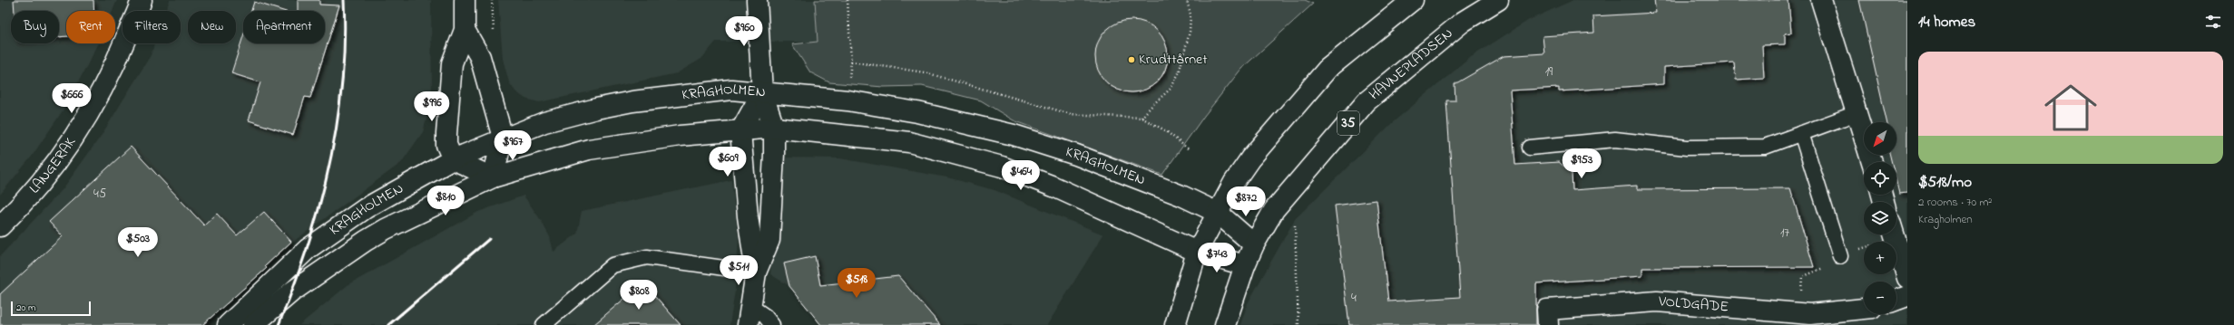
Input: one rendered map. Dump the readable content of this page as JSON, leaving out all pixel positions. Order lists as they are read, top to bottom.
{
  "streets": {
    "street": [
      "HAVNEPLADSEN",
      "KRAGHOLMEN",
      "35",
      "LANGERAK",
      "VOLDGADE"
    ]
  },
  "crossings": [
    ["HAVNEPLADSEN", "KRAGHOLMEN"]
  ],
  "places": ["Krudttårnet"],
  "house_numbers": [
    "19",
    "45",
    "17",
    "4"
  ],
  "scale_bar": "20 m",
  "north": "bottom left",
  "page": {
    "heading": "14 homes",
    "chip": [
      "Buy",
      "Rent",
      "Filters",
      "New",
      "Apartment"
    ],
    "price": [
      "$960",
      "$666",
      "$996",
      "$967",
      "$609",
      "$953",
      "$464",
      "$810",
      "$872",
      "$503",
      "$743",
      "$511",
      "$518",
      "$808"
    ],
    "list": [
      {
        "name": "$518/mo",
        "note": "2 rooms · 70 m² · Kragholmen"
      }
    ],
    "map_buttons": ["+", "−"],
    "scale": "20 m"
  }
}
